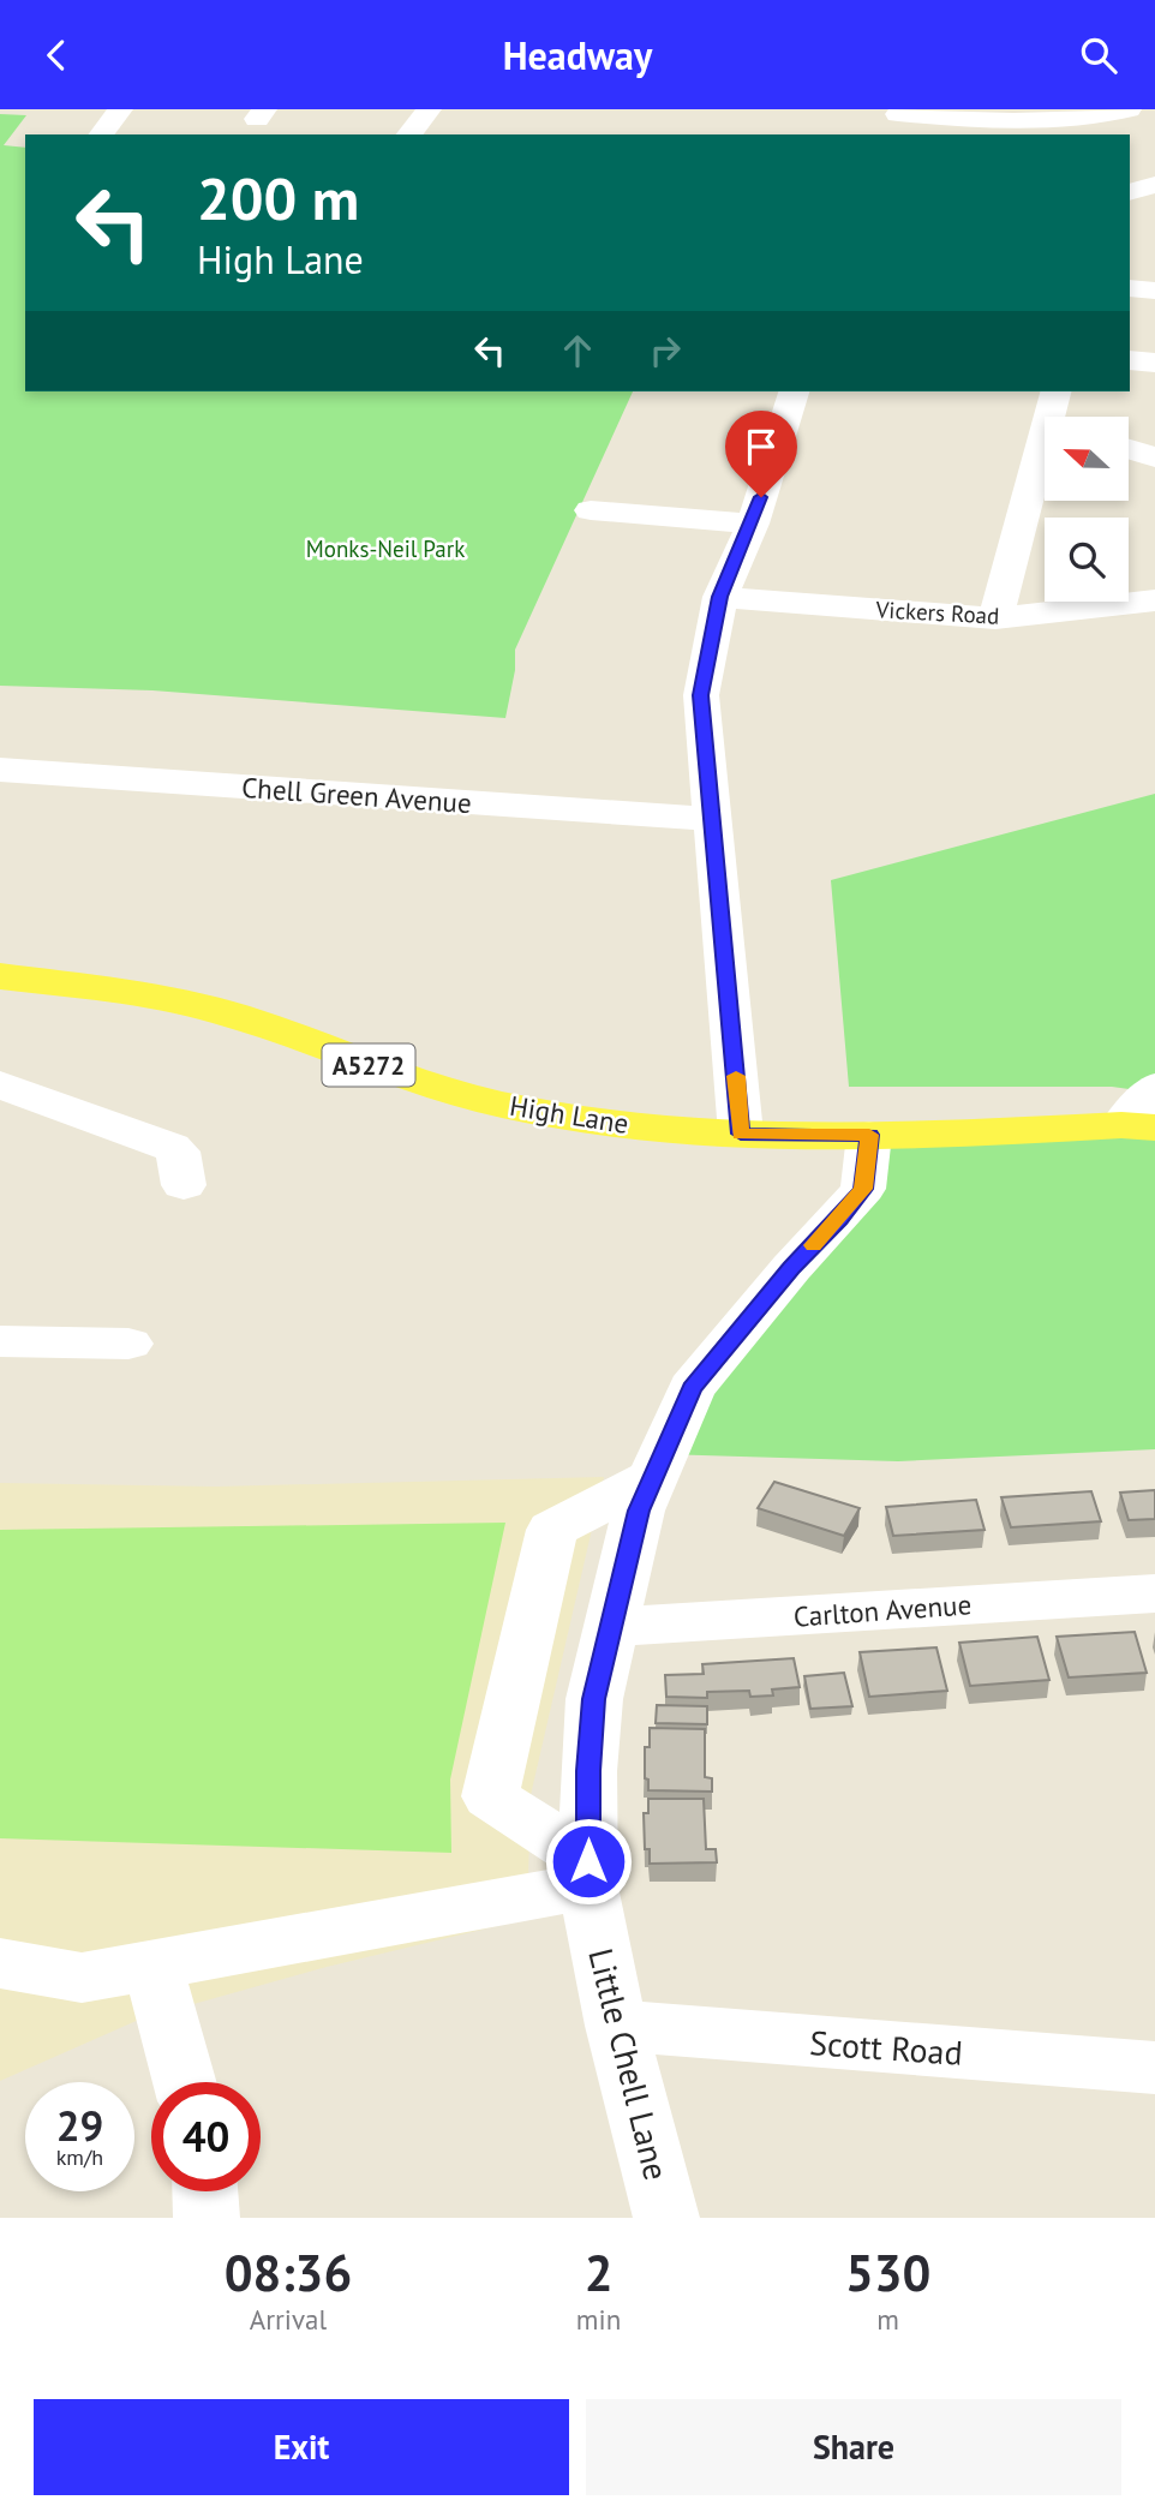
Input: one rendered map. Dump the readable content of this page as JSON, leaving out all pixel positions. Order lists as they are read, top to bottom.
{
  "streets": {
    "main road": ["A5272", "High Lane"],
    "street": [
      "Vickers Road",
      "Chell Green Avenue",
      "Carlton Avenue",
      "Scott Road",
      "Little Chell Lane"
    ]
  },
  "crossings": [
    ["High Lane", "Little Chell Lane"],
    ["Carlton Avenue", "Little Chell Lane"],
    ["Scott Road", "Little Chell Lane"]
  ],
  "parks": ["Monks-Neil Park"],
  "north": "left",
  "page": {
    "header": "Headway",
    "turn": ["200 m", "High Lane"],
    "speed": "29 km/h",
    "limit": "40",
    "eta": [
      "08:36",
      "Arrival",
      "2",
      "min",
      "530",
      "m"
    ],
    "buttons": ["Exit", "Share"]
  }
}
